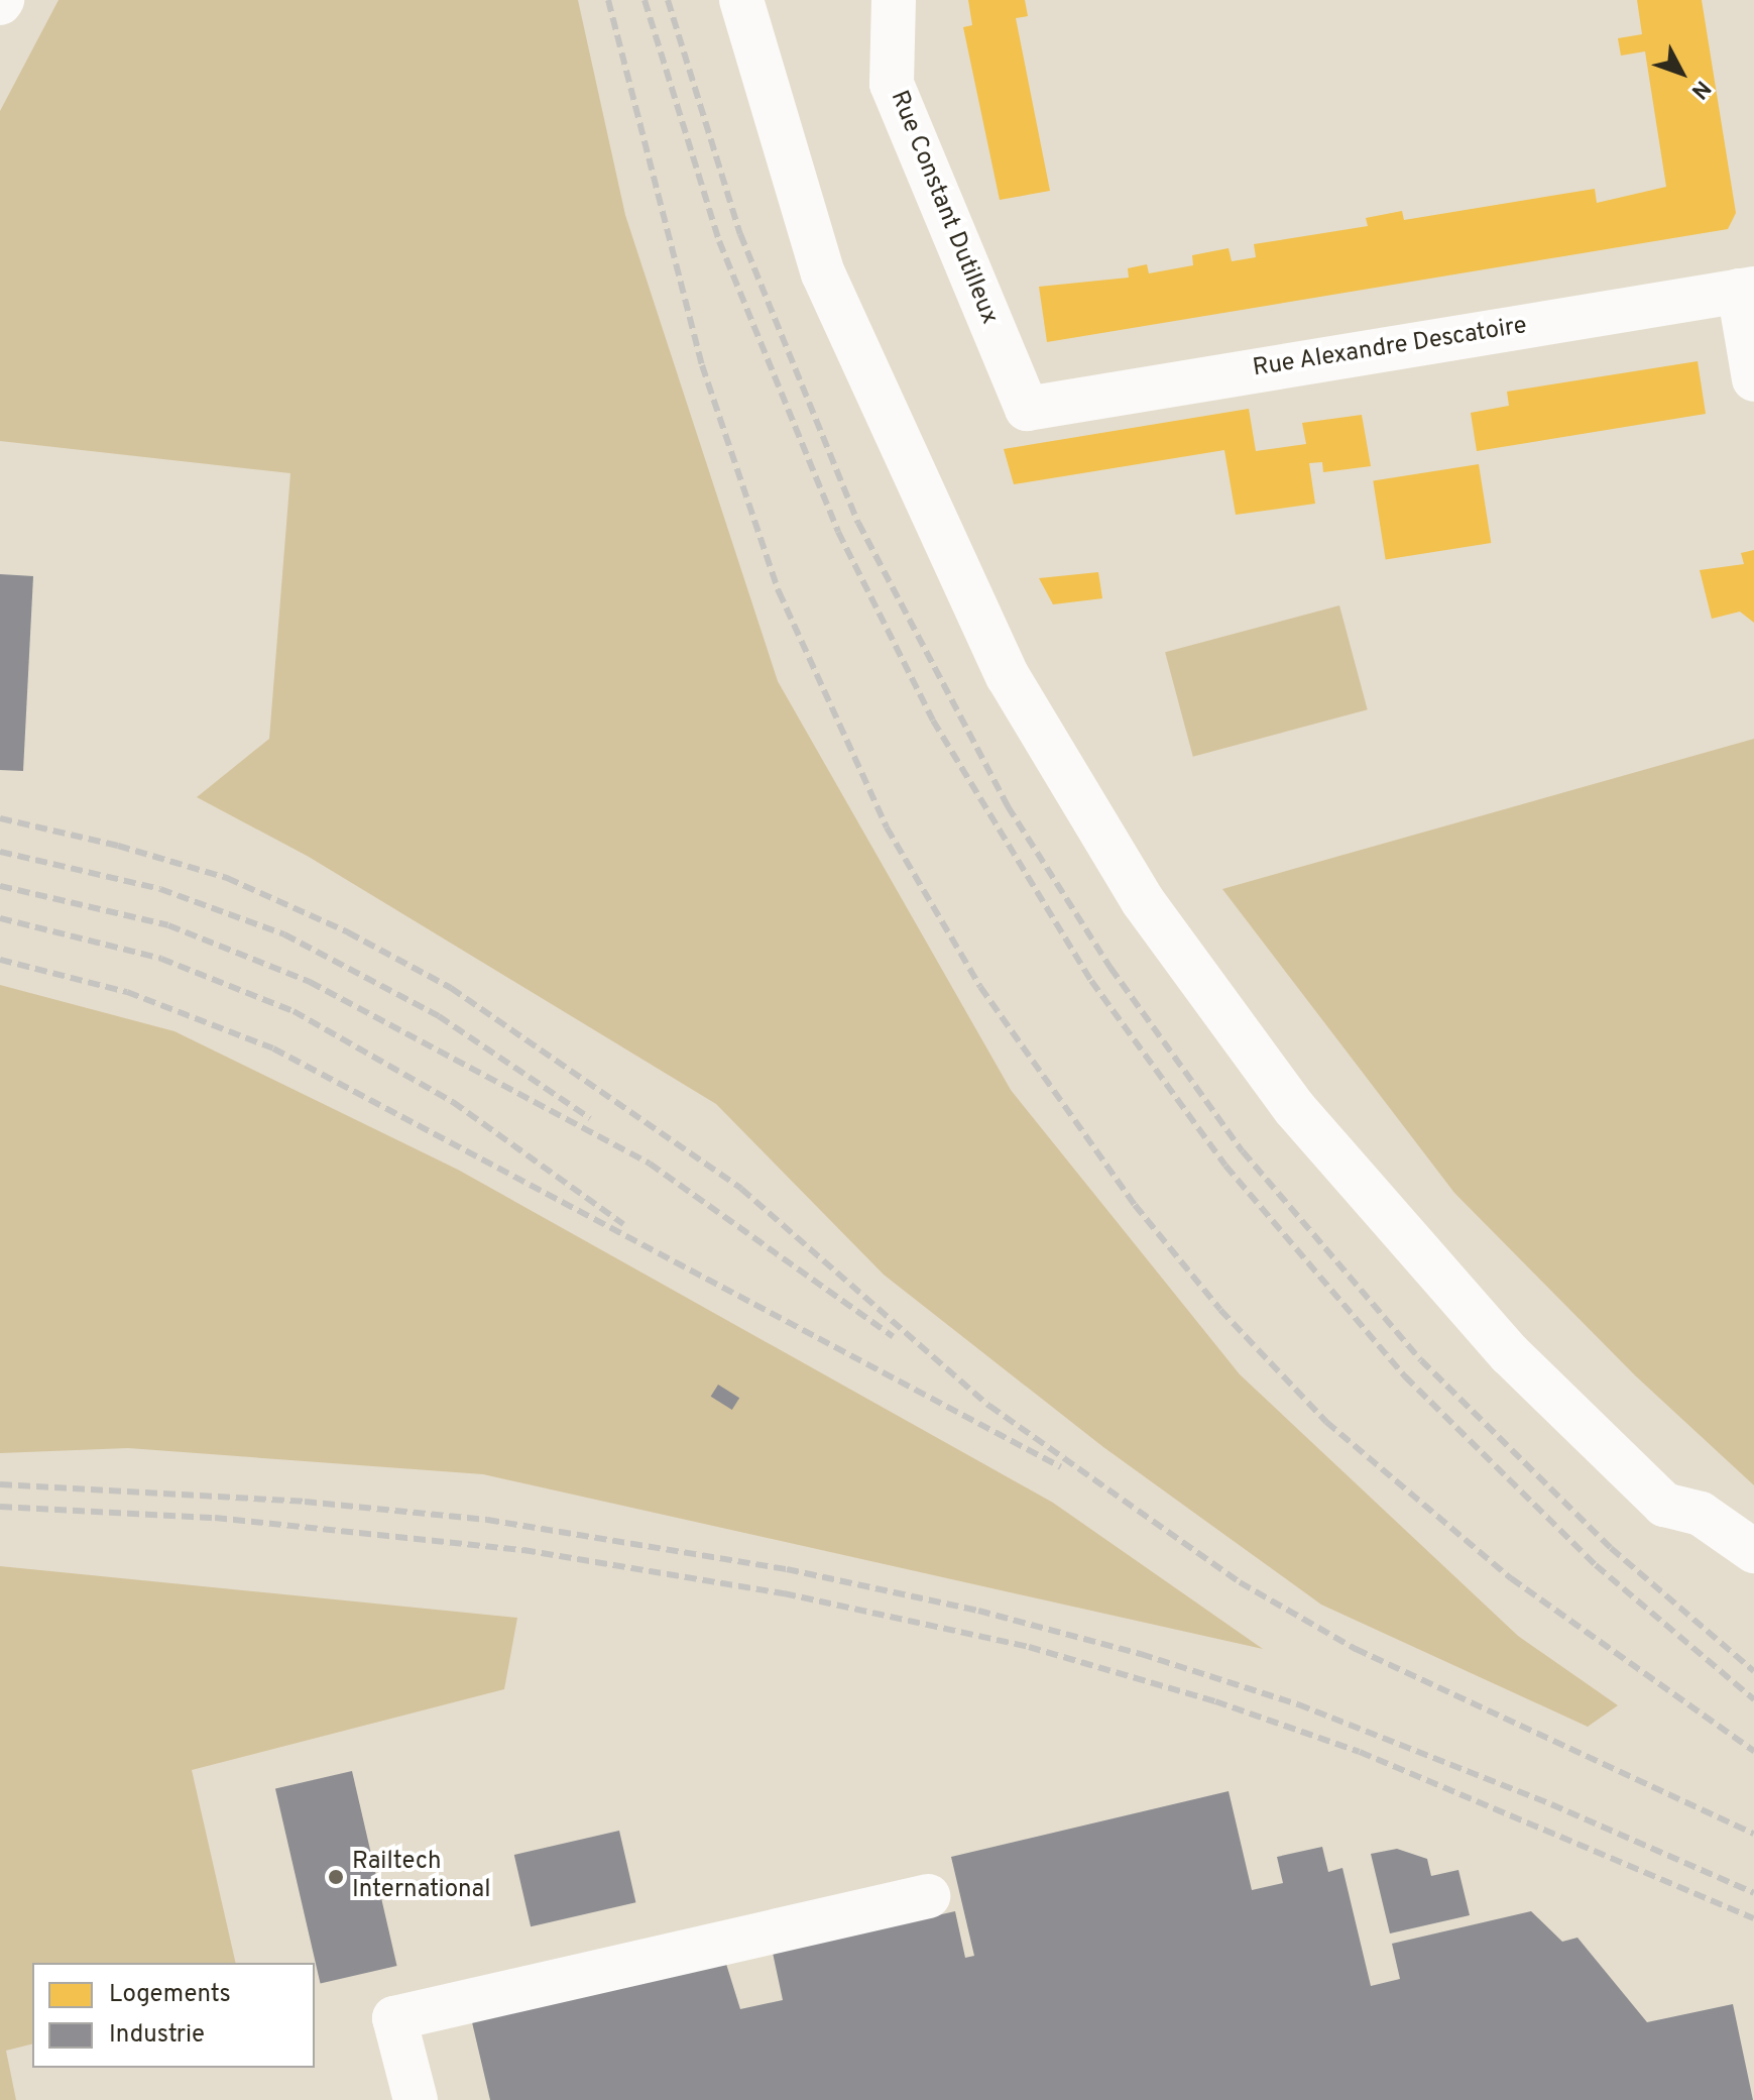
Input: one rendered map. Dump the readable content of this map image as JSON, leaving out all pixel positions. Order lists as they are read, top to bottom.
{
  "streets": {
    "street": ["Rue Constant Dutilleux", "Rue Alexandre Descatoire"]
  },
  "crossings": [
    ["Rue Constant Dutilleux", "Rue Alexandre Descatoire"]
  ],
  "places": ["Railtech International"],
  "legend": ["Logements", "Industrie"],
  "north": "bottom right"
}
